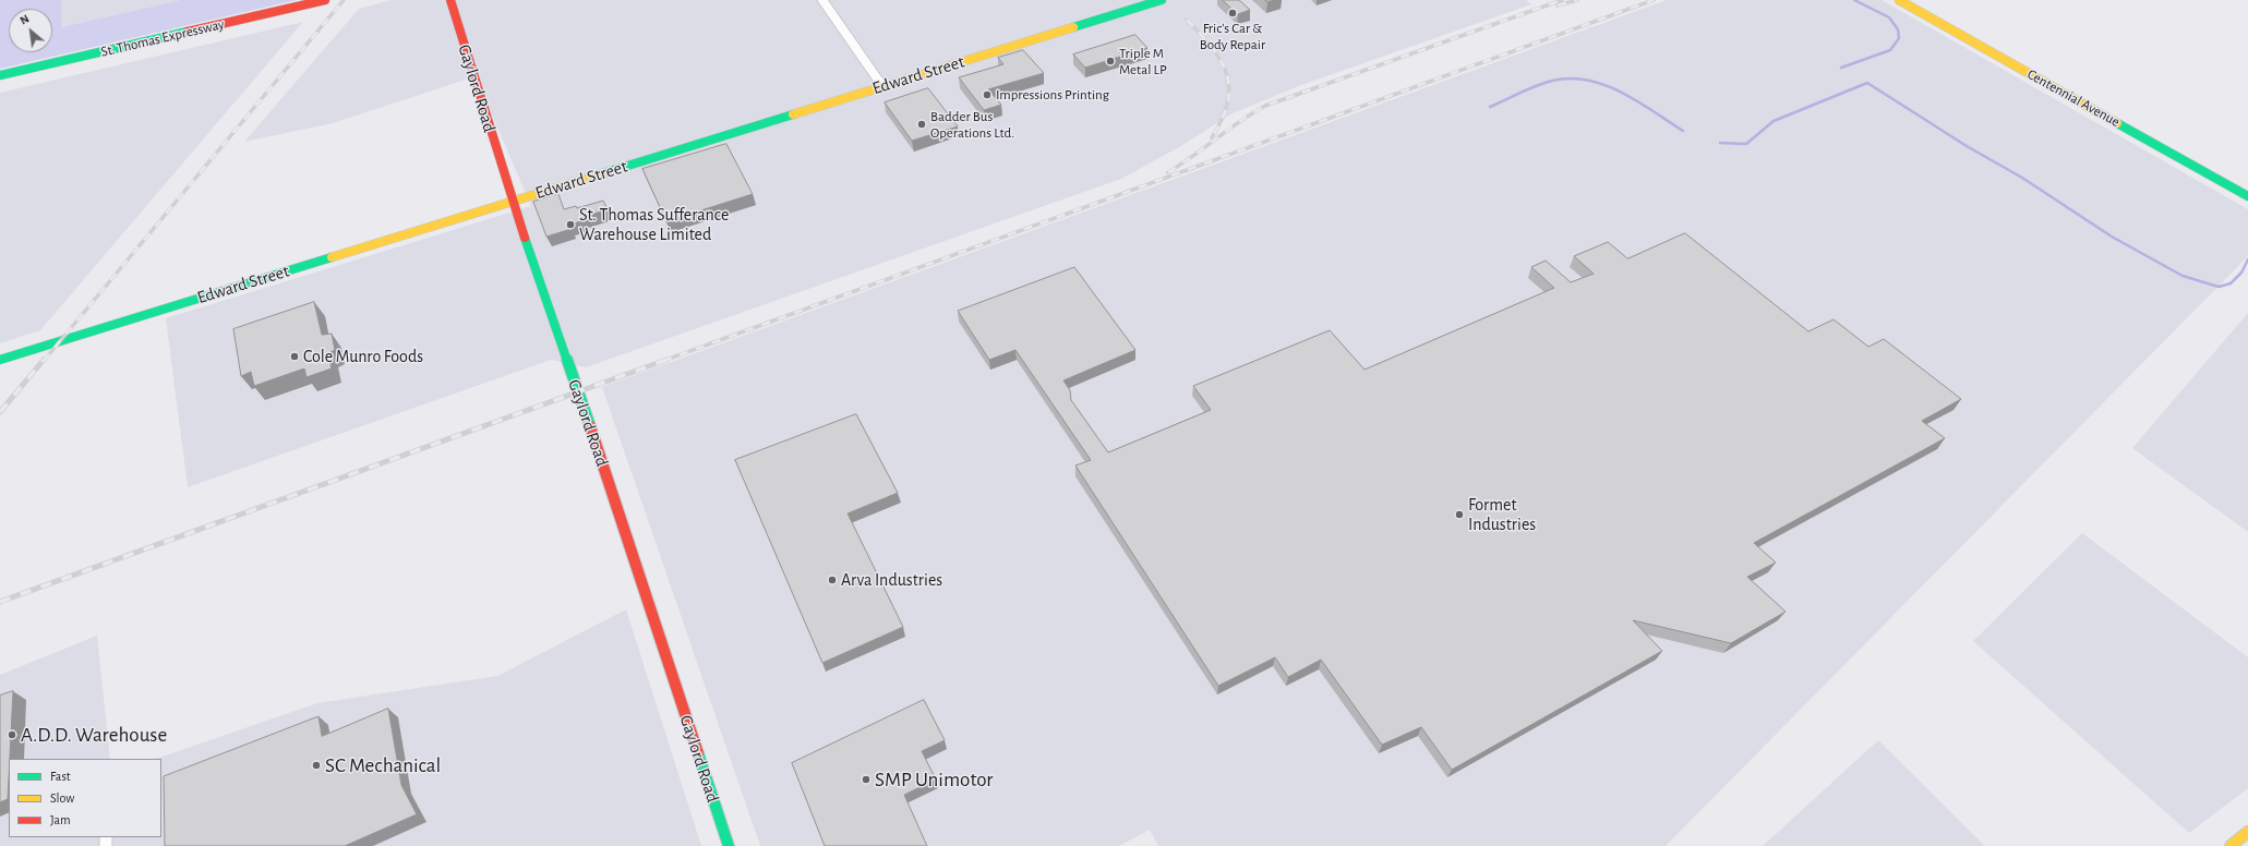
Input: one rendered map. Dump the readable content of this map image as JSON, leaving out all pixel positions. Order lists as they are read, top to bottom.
{
  "streets": {
    "main road": [
      "St. Thomas Expressway",
      "Edward Street",
      "Gaylord Road",
      "Centennial Avenue"
    ]
  },
  "crossings": [
    ["Edward Street", "Gaylord Road"]
  ],
  "places": [
    "Fric's Car & Body Repair",
    "Triple M Metal LP",
    "Impressions Printing",
    "Badder Bus Operations Ltd.",
    "St. Thomas Sufferance Warehouse Limited",
    "Cole Munro Foods",
    "Formet Industries",
    "Arva Industries",
    "A.D.D. Warehouse",
    "SC Mechanical",
    "SMP Unimotor"
  ],
  "legend": ["Fast", "Slow", "Jam"],
  "north": "top left"
}
